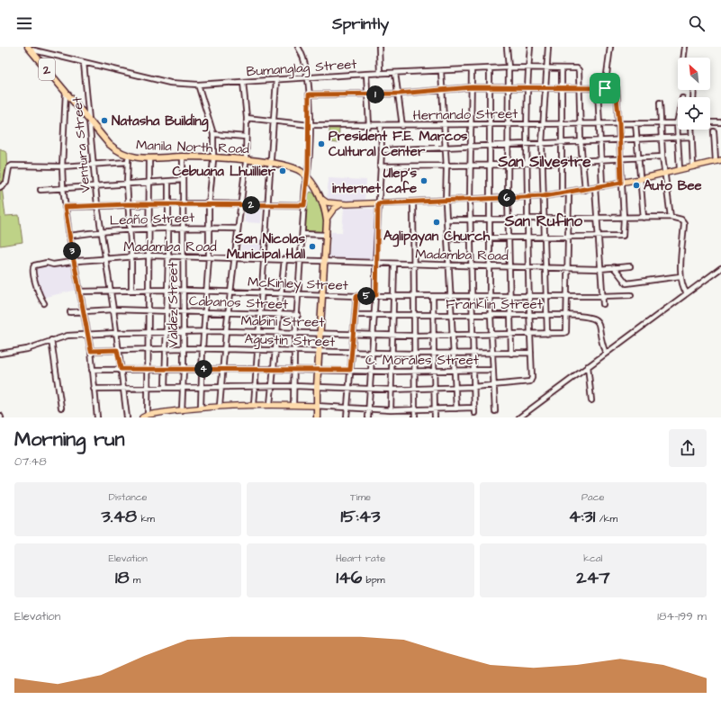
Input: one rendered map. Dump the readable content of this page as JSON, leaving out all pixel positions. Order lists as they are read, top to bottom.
{
  "streets": {
    "highway": ["2", "Manila North Road"],
    "street": [
      "Bumanglag Street",
      "Hernando Street",
      "Ventura Street",
      "Leaño Street",
      "Madamba Road",
      "McKinley Street",
      "Cabanos Street",
      "Franklin Street",
      "Valdez Street",
      "Mabini Street",
      "Agustin Street",
      "C. Morales Street"
    ]
  },
  "crossings": [
    ["Bumanglag Street", "Ventura Street"],
    ["Bumanglag Street", "Manila North Road"],
    ["Ventura Street", "Manila North Road"],
    ["Ventura Street", "Leaño Street"],
    ["Ventura Street", "Madamba Road"],
    ["Ventura Street", "McKinley Street"],
    ["Ventura Street", "Cabanos Street"],
    ["Ventura Street", "Mabini Street"],
    ["Ventura Street", "Agustin Street"],
    ["Ventura Street", "C. Morales Street"],
    ["Manila North Road", "Madamba Road"],
    ["Manila North Road", "McKinley Street"],
    ["Manila North Road", "Valdez Street"],
    ["Manila North Road", "Mabini Street"],
    ["Manila North Road", "Agustin Street"],
    ["Manila North Road", "C. Morales Street"],
    ["Leaño Street", "Valdez Street"],
    ["Madamba Road", "Valdez Street"],
    ["McKinley Street", "Valdez Street"],
    ["Cabanos Street", "Valdez Street"],
    ["Franklin Street", "Mabini Street"],
    ["Valdez Street", "Mabini Street"],
    ["Valdez Street", "Agustin Street"],
    ["Valdez Street", "C. Morales Street"]
  ],
  "districts": ["San Silvestre", "San Rufino"],
  "places": [
    "Natasha Building",
    "President F.E. Marcos Cultural Center",
    "Cebuana Lhuillier",
    "Ulep's internet cafe",
    "Auto Bee",
    "Aglipayan Church",
    "San Nicolas Municipal Hall"
  ],
  "north": "top left",
  "page": {
    "header": "Sprintly",
    "pins": [
      "1",
      "6",
      "2",
      "3",
      "5",
      "4"
    ],
    "heading": ["Morning run", "07:48"],
    "stats": [
      ["Distance", "3.48 km"],
      ["Time", "15:43"],
      ["Pace", "4:31 /km"],
      ["Elevation", "18 m"],
      ["Heart rate", "146 bpm"],
      ["kcal", "247"]
    ],
    "chart": ["Elevation", "184–199 m"]
  }
}
